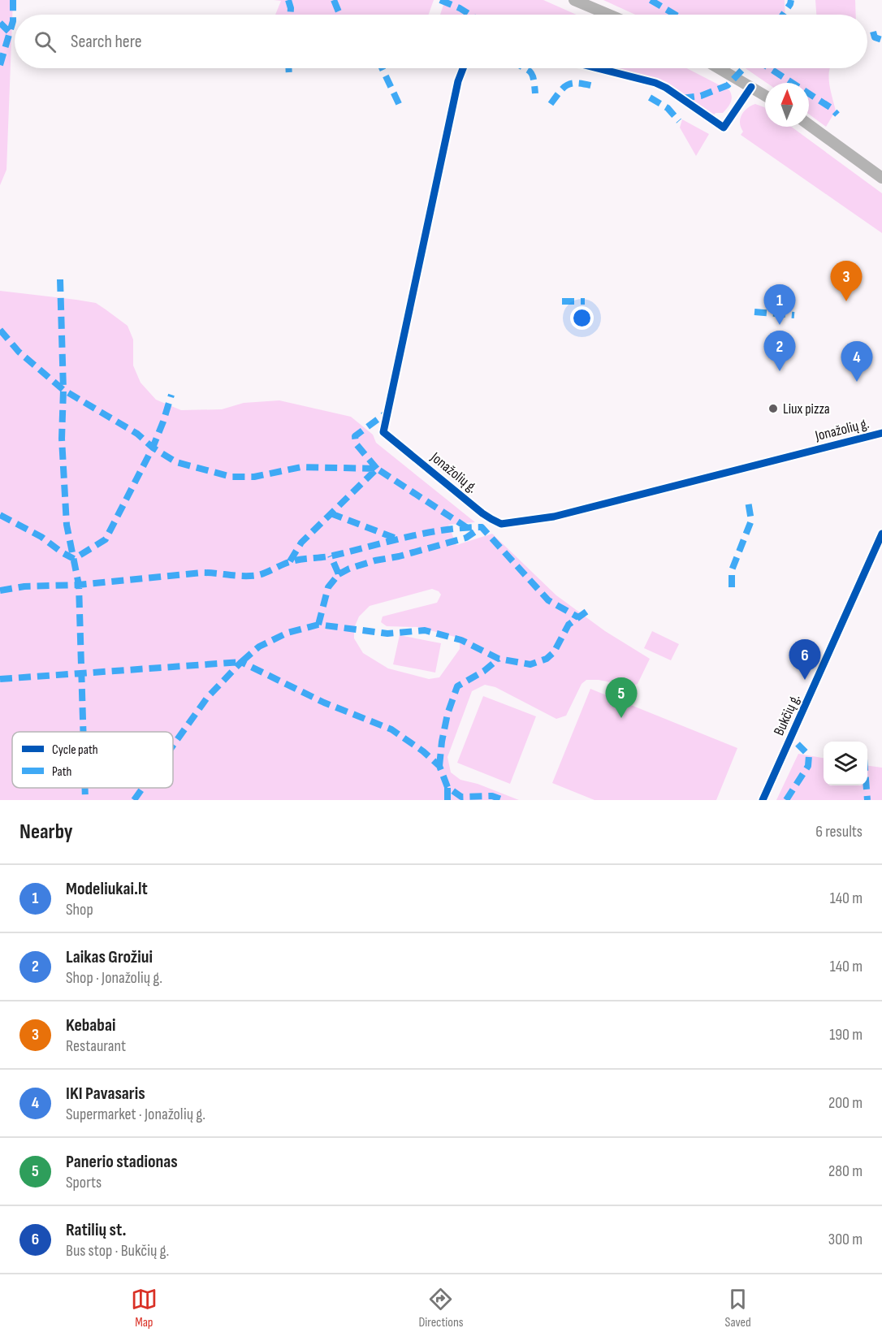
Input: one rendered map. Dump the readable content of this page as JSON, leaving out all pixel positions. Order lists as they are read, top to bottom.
{
  "streets": {
    "street": ["Jonažolių g.", "Bukčių g."]
  },
  "places": ["Liux pizza"],
  "legend": ["Cycle path", "Path"],
  "north": "top",
  "page": {
    "search": "Search here",
    "pins": [
      "3",
      "1",
      "2",
      "4",
      "6",
      "5"
    ],
    "heading": ["Nearby", "6 results"],
    "list": [
      {
        "mark": "1",
        "name": "Modeliukai.lt",
        "note": "Shop",
        "value": "140 m"
      },
      {
        "mark": "2",
        "name": "Laikas Grožiui",
        "note": "Shop · Jonažolių g.",
        "value": "140 m"
      },
      {
        "mark": "3",
        "name": "Kebabai",
        "note": "Restaurant",
        "value": "190 m"
      },
      {
        "mark": "4",
        "name": "IKI Pavasaris",
        "note": "Supermarket · Jonažolių g.",
        "value": "200 m"
      },
      {
        "mark": "5",
        "name": "Panerio stadionas",
        "note": "Sports",
        "value": "280 m"
      },
      {
        "mark": "6",
        "name": "Ratilių st.",
        "note": "Bus stop · Bukčių g.",
        "value": "300 m"
      }
    ],
    "nav": ["Map", "Directions", "Saved"]
  }
}
